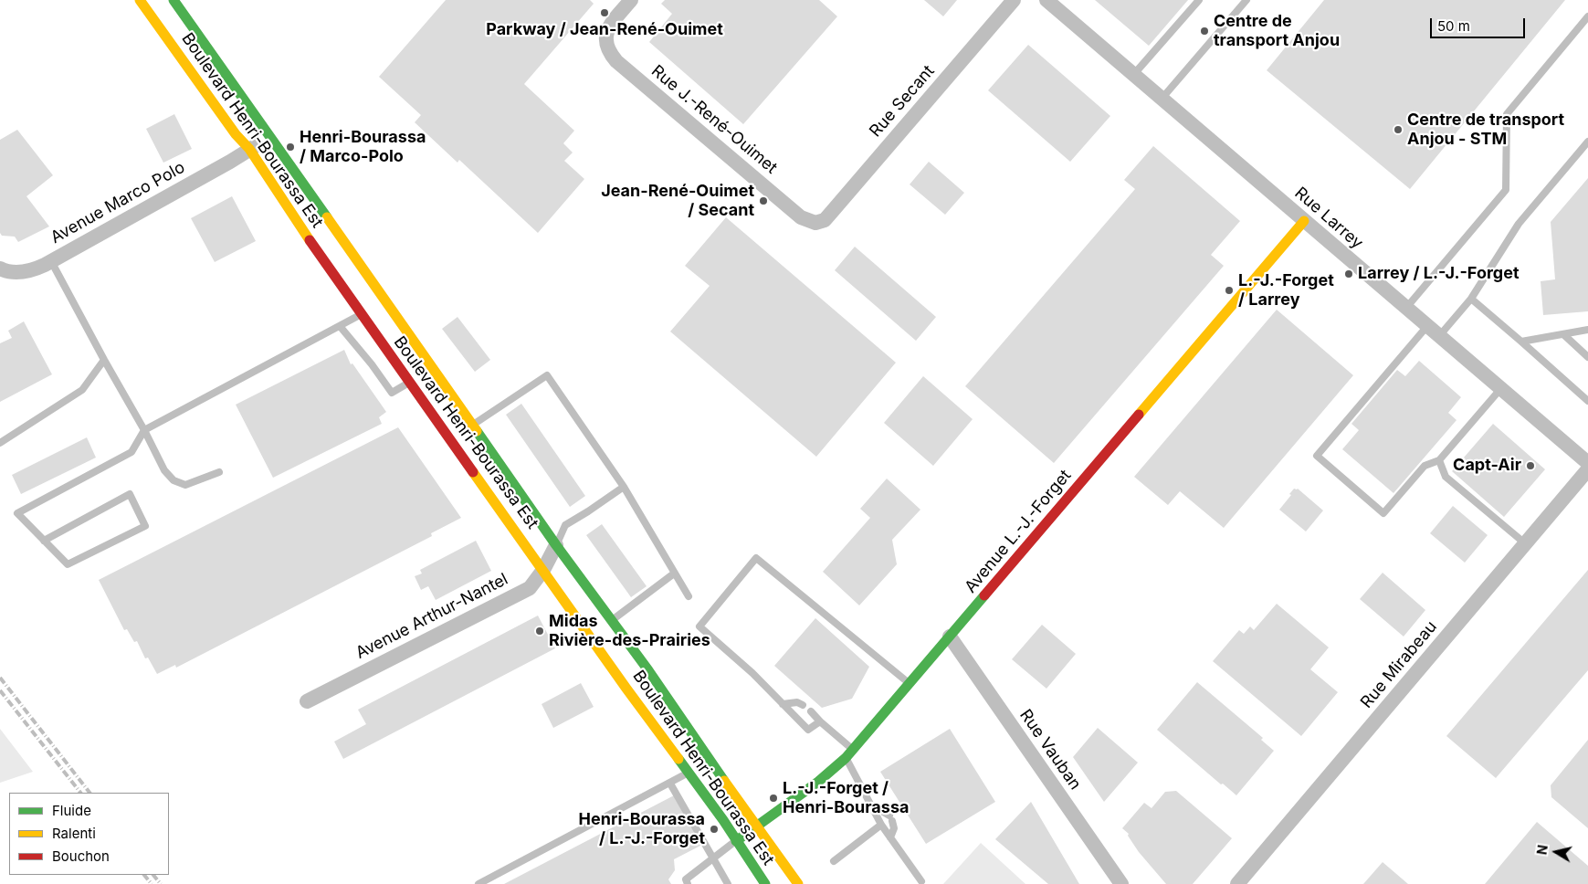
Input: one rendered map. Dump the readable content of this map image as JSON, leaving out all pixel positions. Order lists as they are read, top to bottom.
{
  "streets": {
    "main road": ["Boulevard Henri-Bourassa Est", "Avenue L.-J.-Forget"],
    "street": [
      "Rue Secant",
      "Rue J.-René-Ouimet",
      "Avenue Marco Polo",
      "Rue Larrey",
      "Avenue Arthur-Nantel",
      "Rue Mirabeau",
      "Rue Vauban"
    ]
  },
  "crossings": [
    ["Rue Secant", "Rue J.-René-Ouimet"],
    ["Boulevard Henri-Bourassa Est", "Avenue Marco Polo"],
    ["Boulevard Henri-Bourassa Est", "Avenue L.-J.-Forget"],
    ["Boulevard Henri-Bourassa Est", "Avenue Arthur-Nantel"],
    ["Rue Larrey", "Avenue L.-J.-Forget"],
    ["Avenue L.-J.-Forget", "Rue Vauban"]
  ],
  "places": [
    "Parkway / Jean-René-Ouimet",
    "Centre de transport Anjou",
    "Centre de transport Anjou - STM",
    "Henri-Bourassa / Marco-Polo",
    "Jean-René-Ouimet / Secant",
    "Larrey / L.-J.-Forget",
    "L.-J.-Forget / Larrey",
    "Capt-Air",
    "Midas Rivière-des-Prairies",
    "L.-J.-Forget / Henri-Bourassa",
    "Henri-Bourassa / L.-J.-Forget"
  ],
  "legend": ["Fluide", "Ralenti", "Bouchon"],
  "scale_bar": "50 m",
  "north": "left"
}
